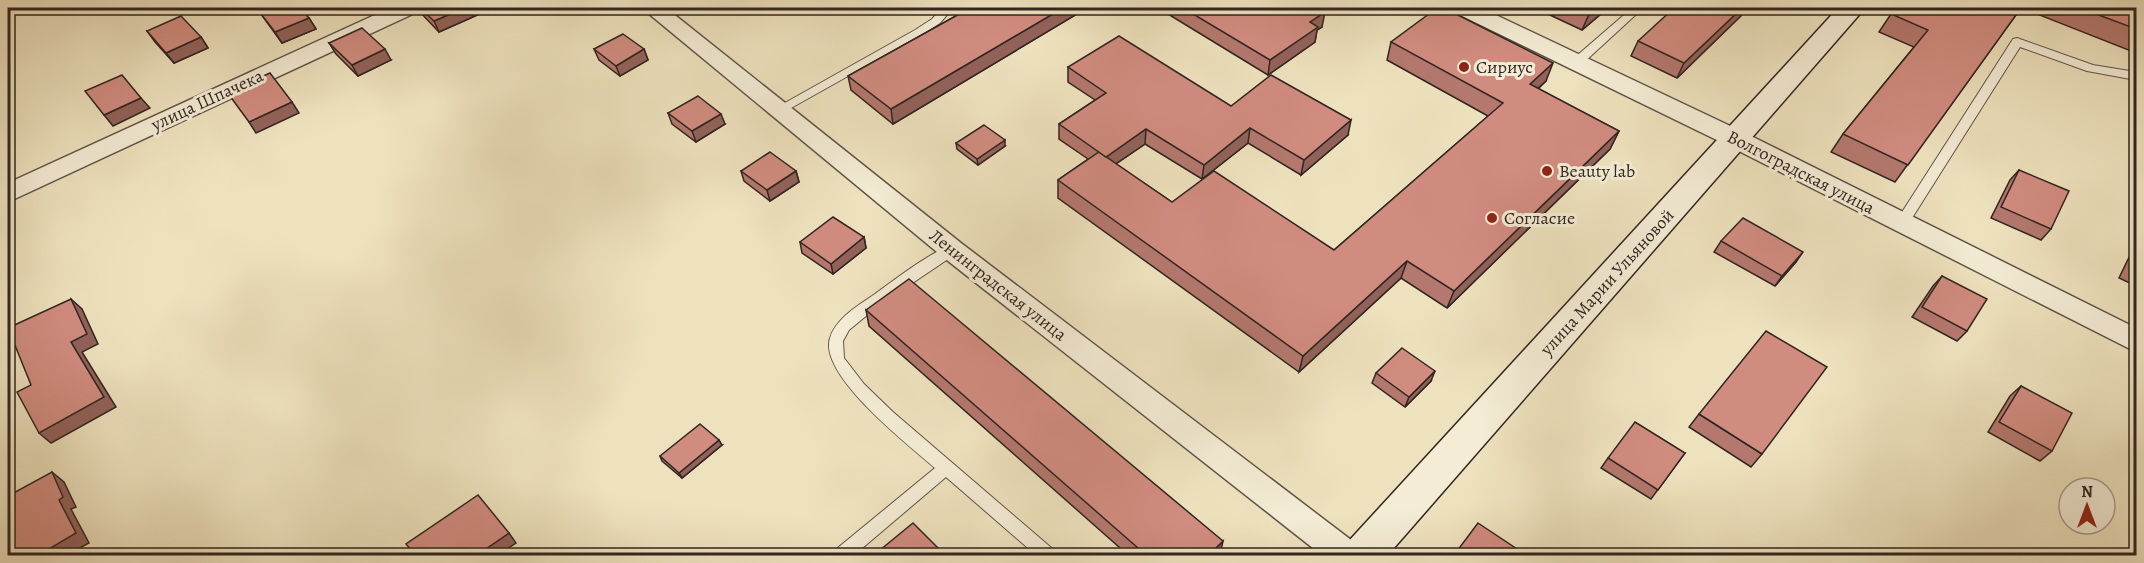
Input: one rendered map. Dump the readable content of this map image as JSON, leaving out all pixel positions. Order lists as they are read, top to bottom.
{
  "streets": {
    "street": [
      "улица Шпачека",
      "Волгоградская улица",
      "улица Марии Ульяновой",
      "Ленинградская улица"
    ]
  },
  "crossings": [
    ["Волгоградская улица", "улица Марии Ульяновой"]
  ],
  "places": ["Сириус", "Beauty lab", "Согласие"],
  "north": "top"
}
